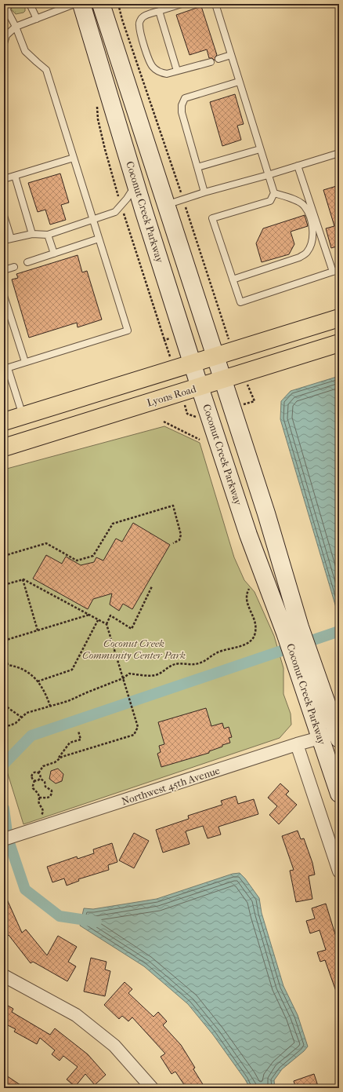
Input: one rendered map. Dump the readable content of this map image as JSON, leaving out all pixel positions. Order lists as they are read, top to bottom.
{
  "streets": {
    "main road": ["Coconut Creek Parkway", "Lyons Road"],
    "street": ["Northwest 45th Avenue"]
  },
  "crossings": [
    ["Coconut Creek Parkway", "Lyons Road"],
    ["Coconut Creek Parkway", "Northwest 45th Avenue"]
  ],
  "parks": ["Coconut Creek Community Center Park"]
}
